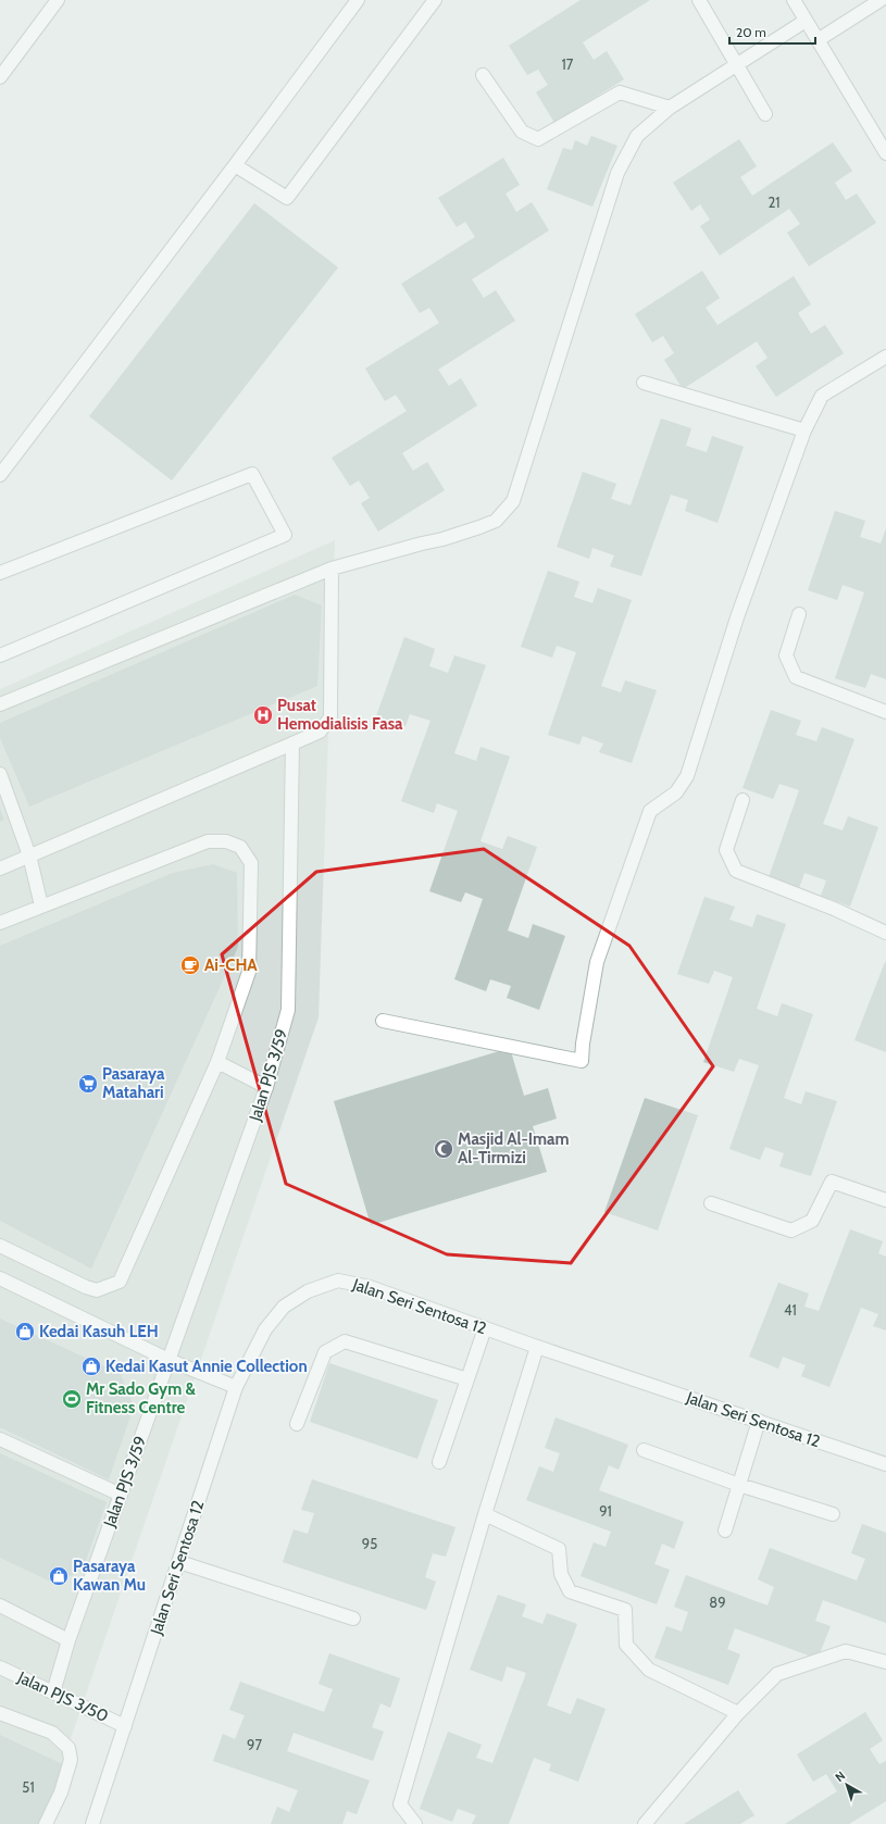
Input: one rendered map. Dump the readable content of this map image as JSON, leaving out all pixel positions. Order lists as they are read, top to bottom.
{
  "streets": {
    "street": ["Jalan PJS 3/59", "Jalan Seri Sentosa 12", "Jalan PJS 3/50"]
  },
  "crossings": [
    ["Jalan PJS 3/59", "Jalan PJS 3/50"],
    ["Jalan Seri Sentosa 12", "Jalan PJS 3/50"]
  ],
  "places": {
    "hospital": ["Pusat Hemodialisis Fasa"],
    "cafe": ["Ai-CHA"],
    "supermarket": ["Pasaraya Matahari"],
    "mosque": ["Masjid Al-Imam Al-Tirmizi"],
    "shop": ["Kedai Kasuh LEH", "Kedai Kasut Annie Collection", "Pasaraya Kawan Mu"],
    "sports": ["Mr Sado Gym & Fitness Centre"]
  },
  "house_numbers": [
    "17",
    "21",
    "41",
    "91",
    "95",
    "89",
    "97",
    "51"
  ],
  "scale_bar": "20 m",
  "north": "top left"
}
